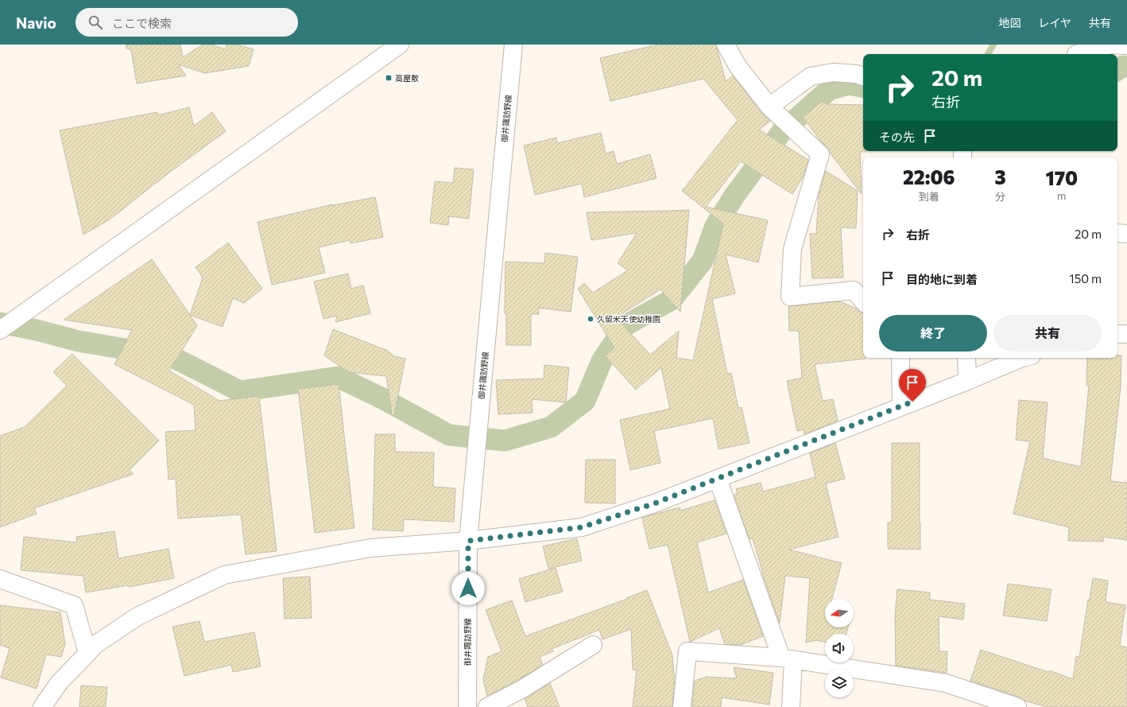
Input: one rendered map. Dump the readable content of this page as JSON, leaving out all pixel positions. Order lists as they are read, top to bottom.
{
  "streets": {
    "street": ["御井諏訪野線"]
  },
  "places": {
    "transit": ["高屋敷"],
    "other": ["久留米天使幼稚園"]
  },
  "north": "left",
  "page": {
    "header": "Navio",
    "search": "ここで検索",
    "nav": ["地図", "レイヤ", "共有"],
    "turn": ["20 m", "右折"],
    "then": "その先",
    "eta": [
      "22:06",
      "到着",
      "3",
      "分",
      "170",
      "m"
    ],
    "list": [
      {
        "name": "右折",
        "value": "20 m"
      },
      {
        "name": "目的地に到着",
        "value": "150 m"
      }
    ],
    "buttons": ["終了", "共有"]
  }
}
